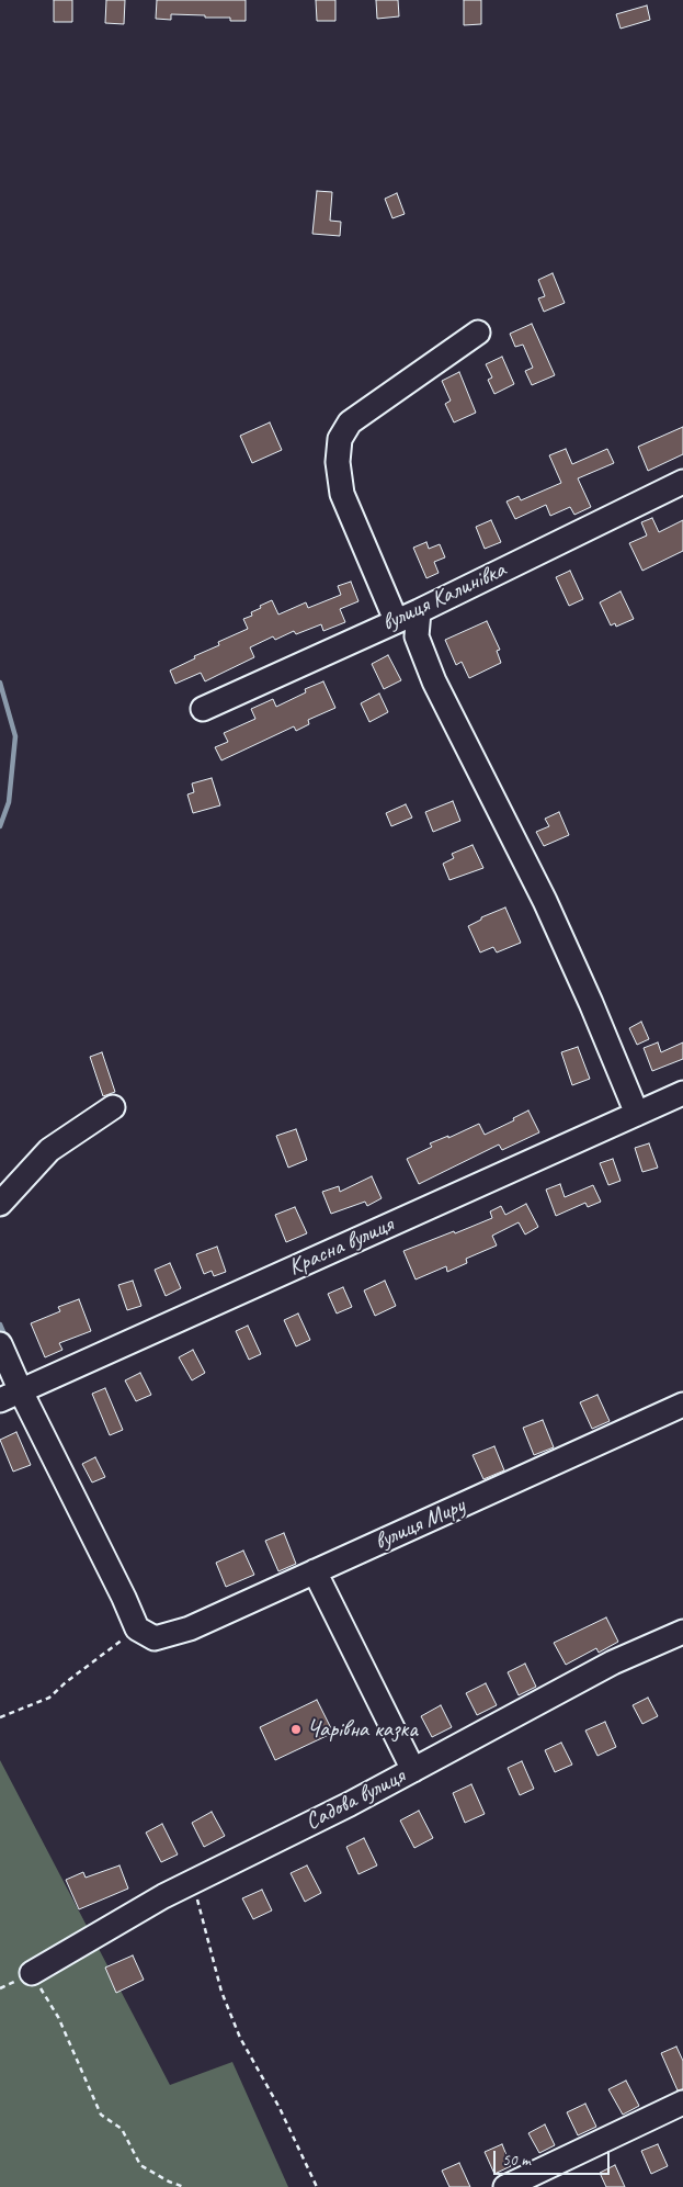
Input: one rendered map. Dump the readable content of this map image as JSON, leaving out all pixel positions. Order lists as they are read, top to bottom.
{
  "streets": {
    "street": [
      "вулиця Калинівка",
      "Красна вулиця",
      "вулиця Миру",
      "Садова вулиця"
    ]
  },
  "places": ["Чарівна казка"],
  "scale_bar": "50 m"
}
